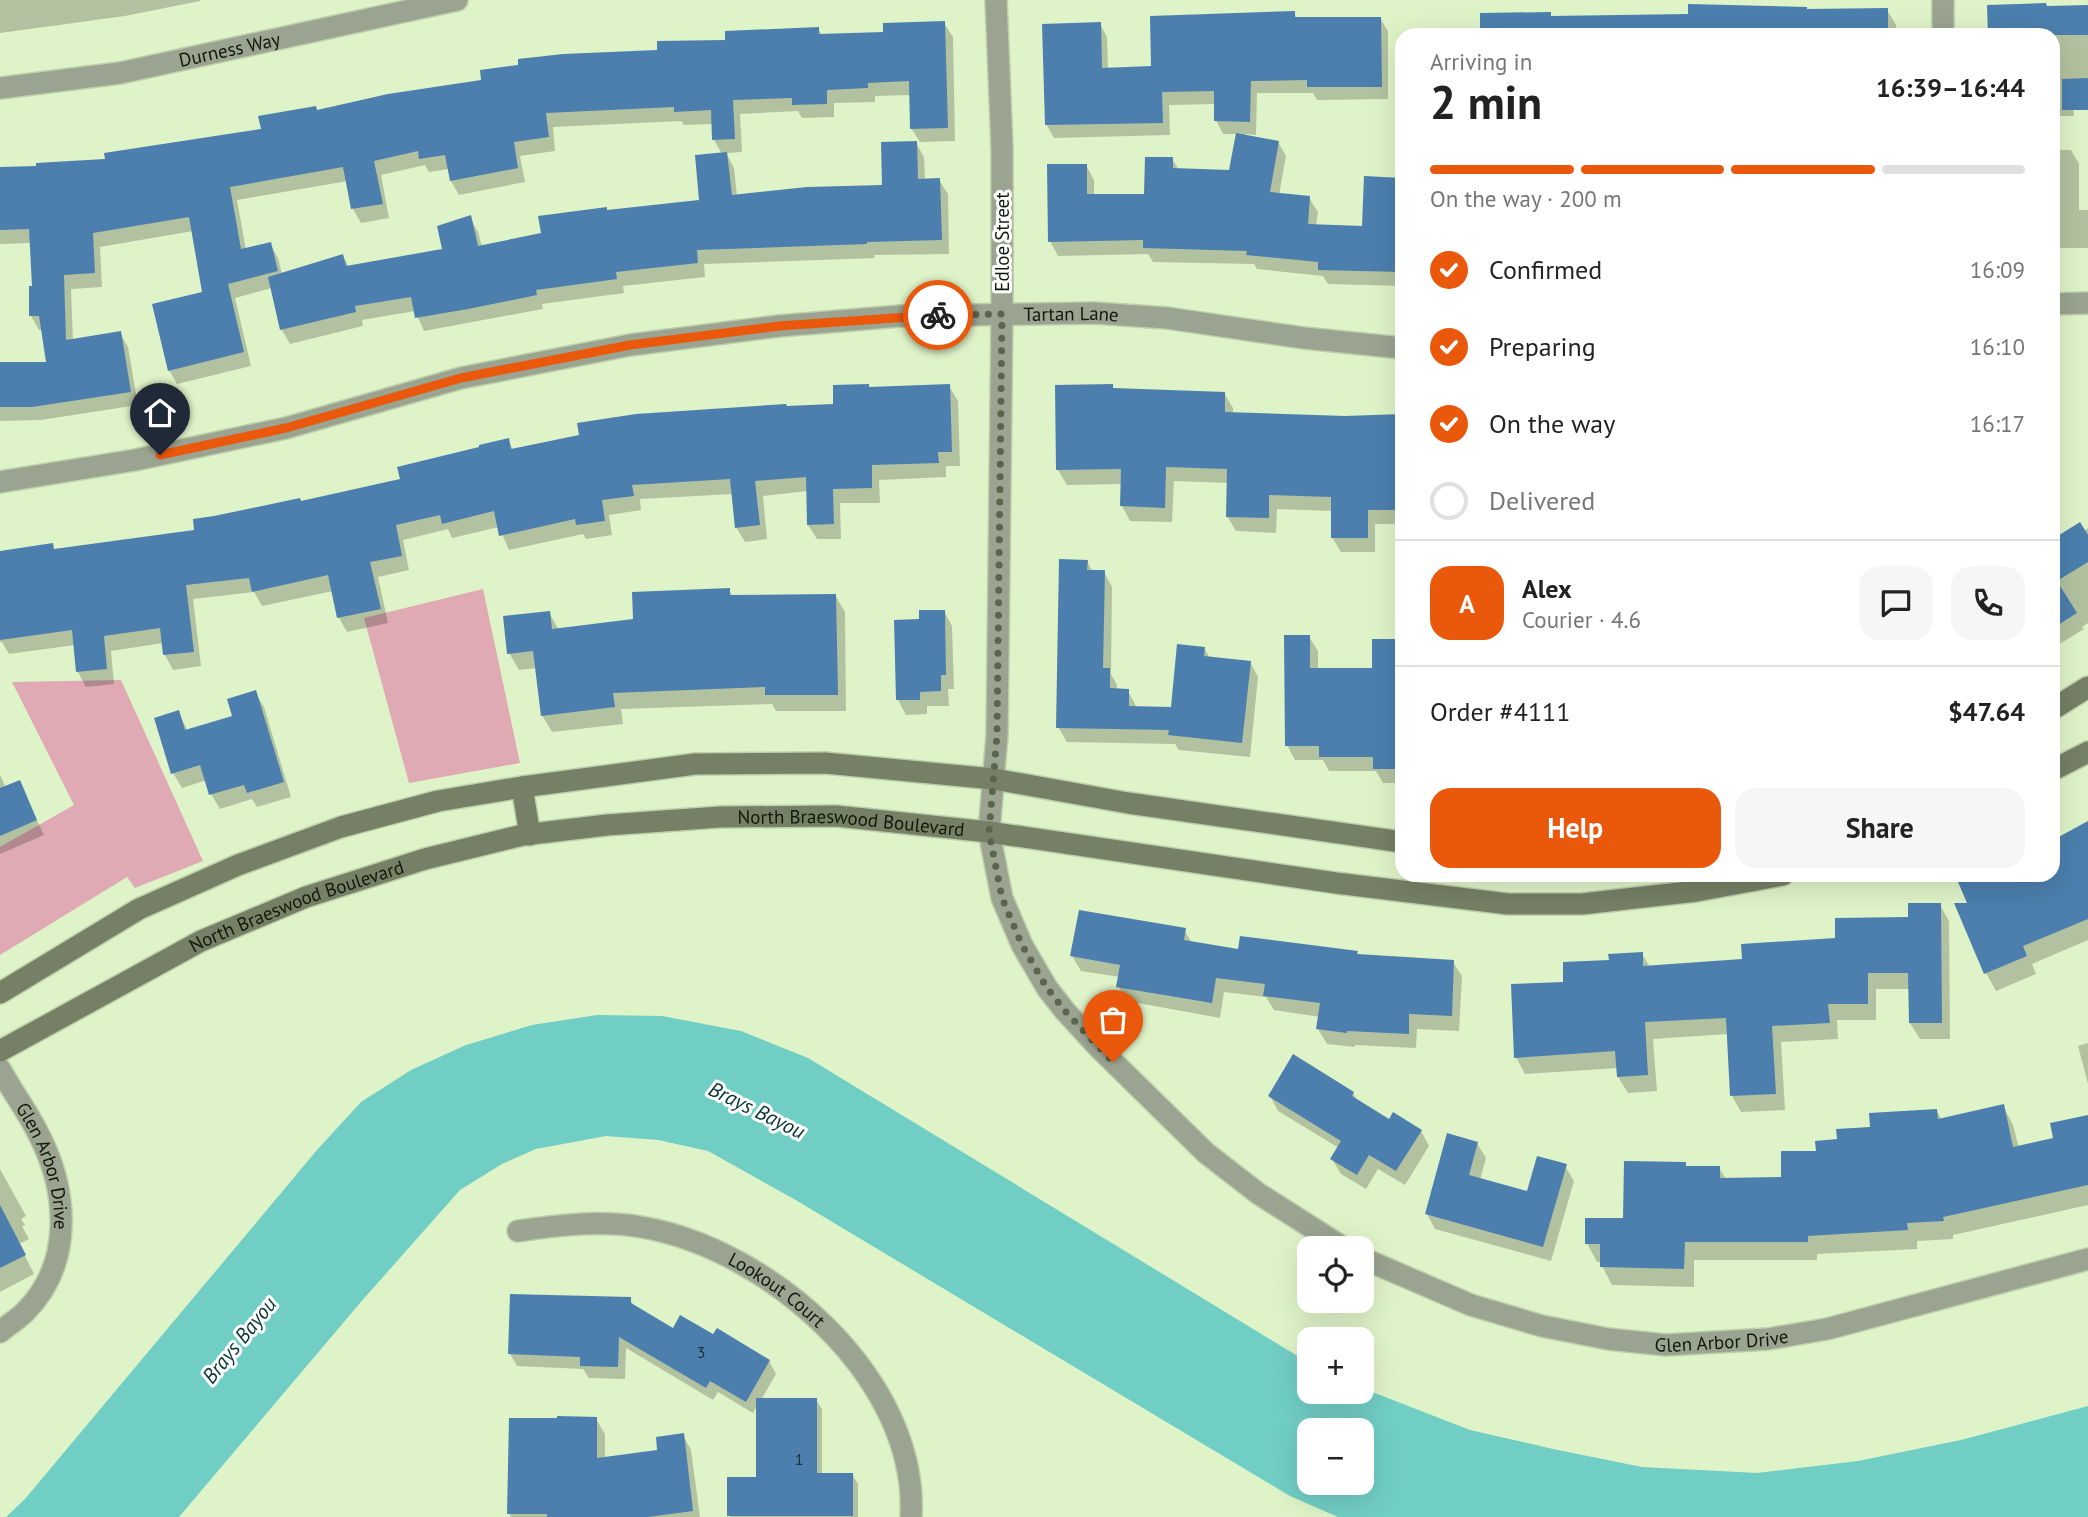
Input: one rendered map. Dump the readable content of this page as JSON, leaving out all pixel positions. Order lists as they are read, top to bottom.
{
  "streets": {
    "main road": ["North Braeswood Boulevard"],
    "street": [
      "Durness Way",
      "Edloe Street",
      "Tartan Lane",
      "Glen Arbor Drive",
      "Lookout Court"
    ]
  },
  "crossings": [
    ["Edloe Street", "Tartan Lane"]
  ],
  "water": ["Brays Bayou"],
  "house_numbers": ["3", "1"],
  "page": {
    "heading": ["2 min", "Arriving in", "16:39–16:44"],
    "panel": [
      "Alex",
      "Courier · 4.6",
      "Order #4111",
      "$47.64"
    ],
    "bar": "On the way · 200 m",
    "list": [
      ["Confirmed", "16:09"],
      ["Preparing", "16:10"],
      ["On the way", "16:17"],
      "Delivered"
    ],
    "round": "A",
    "buttons": ["Help", "Share"],
    "map_buttons": ["+", "−"]
  }
}
